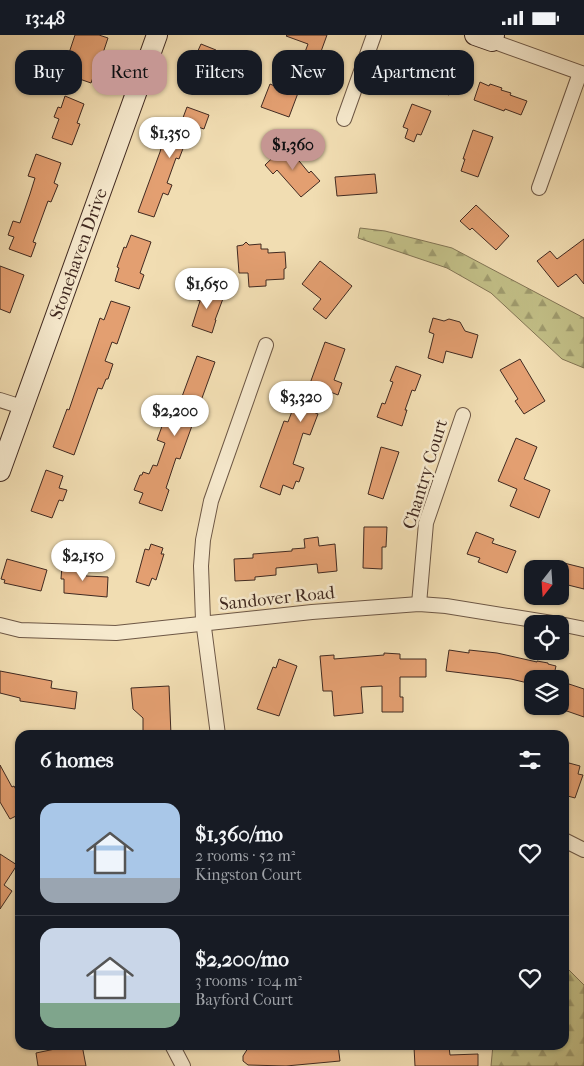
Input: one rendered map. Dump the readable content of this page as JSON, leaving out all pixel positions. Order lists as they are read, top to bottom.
{
  "streets": {
    "street": ["Stonehaven Drive", "Chantry Court", "Sandover Road"]
  },
  "crossings": [
    ["Chantry Court", "Sandover Road"]
  ],
  "north": "bottom",
  "page": {
    "status": "13:48",
    "chip": [
      "Buy",
      "Rent",
      "Filters",
      "New",
      "Apartment"
    ],
    "price": [
      "$1,350",
      "$1,360",
      "$1,650",
      "$3,320",
      "$2,200",
      "$2,150"
    ],
    "heading": "6 homes",
    "list": [
      {
        "name": "$1,360/mo",
        "note": "2 rooms · 52 m² · Kingston Court"
      },
      {
        "name": "$2,200/mo",
        "note": "3 rooms · 104 m² · Bayford Court"
      }
    ]
  }
}
